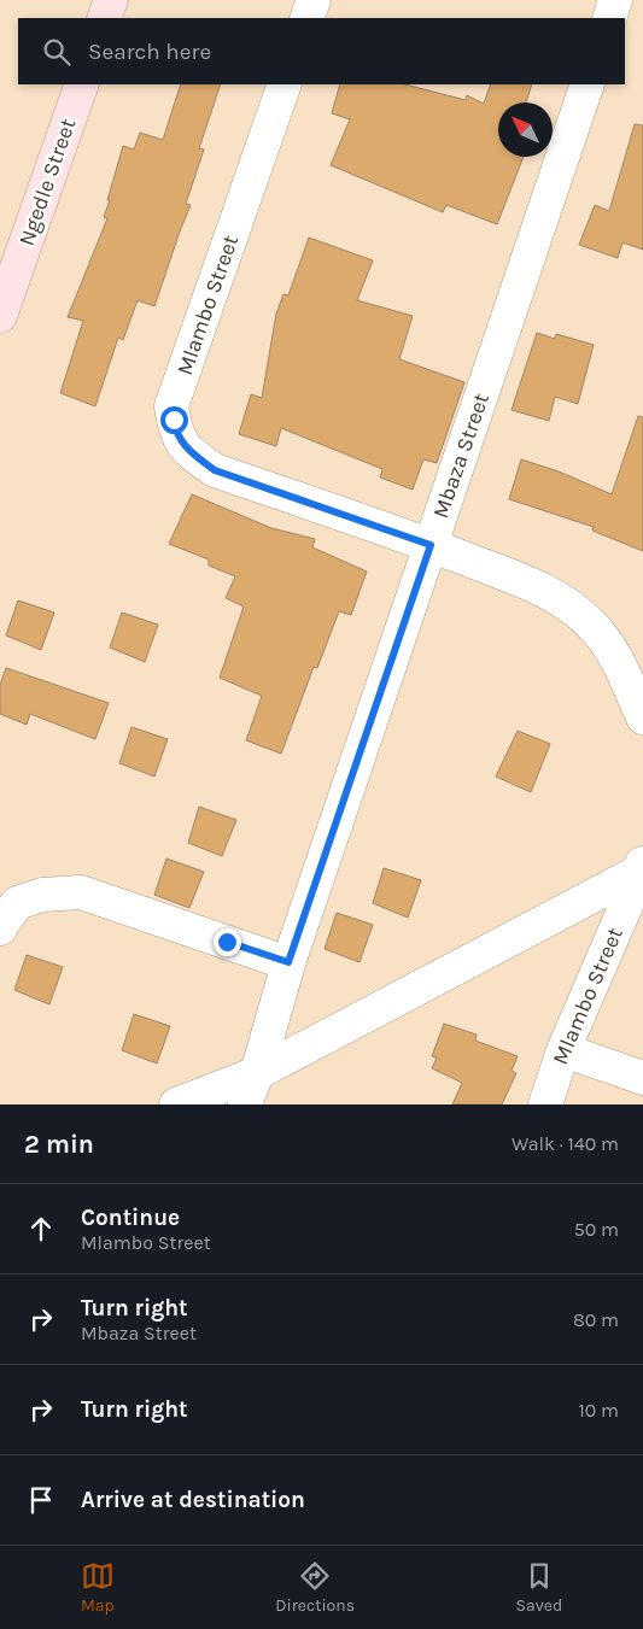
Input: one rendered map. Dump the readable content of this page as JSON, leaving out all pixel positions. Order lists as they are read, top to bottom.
{
  "streets": {
    "street": ["Ngedle Street", "Mlambo Street", "Mbaza Street"]
  },
  "crossings": [
    ["Mlambo Street", "Mbaza Street"]
  ],
  "north": "top left",
  "page": {
    "search": "Search here",
    "heading": ["2 min", "Walk · 140 m"],
    "list": [
      ["Continue", "Mlambo Street", "50 m"],
      ["Turn right", "Mbaza Street", "80 m"],
      ["Turn right", "10 m"],
      "Arrive at destination"
    ],
    "nav": ["Map", "Directions", "Saved"]
  }
}
